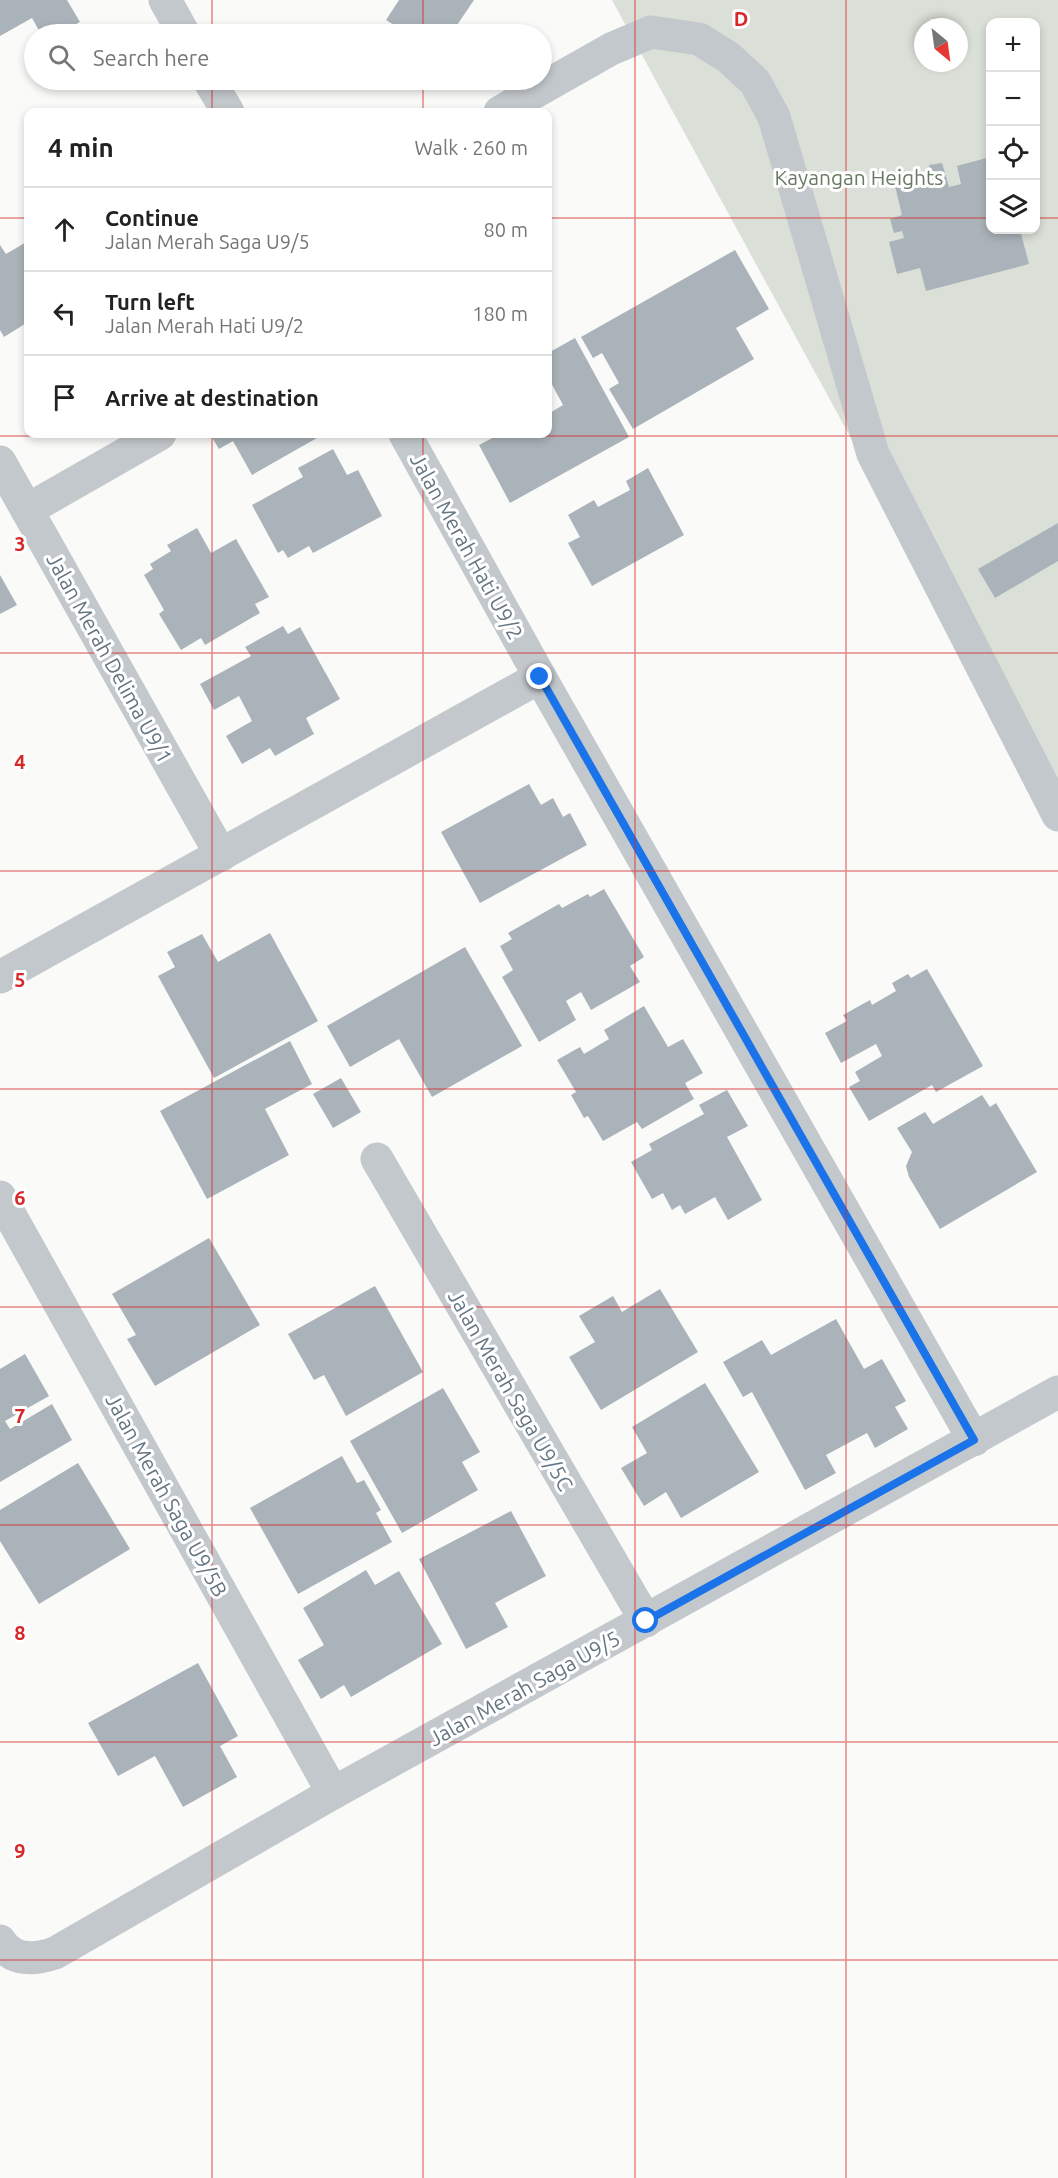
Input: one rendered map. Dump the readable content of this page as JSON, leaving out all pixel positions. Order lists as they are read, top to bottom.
{
  "streets": {
    "street": [
      "Jalan Merah Hati U9/2",
      "Jalan Merah Delima U9/1",
      "Jalan Merah Saga U9/5C",
      "Jalan Merah Saga U9/5B",
      "Jalan Merah Saga U9/5"
    ]
  },
  "crossings": [
    ["Jalan Merah Hati U9/2", "Jalan Merah Saga U9/5"],
    ["Jalan Merah Saga U9/5C", "Jalan Merah Saga U9/5"],
    ["Jalan Merah Saga U9/5B", "Jalan Merah Saga U9/5"]
  ],
  "parks": ["Kayangan Heights"],
  "north": "bottom right",
  "page": {
    "map_buttons": ["+", "−"],
    "search": "Search here",
    "heading": ["4 min", "Walk · 260 m"],
    "list": [
      ["Continue", "Jalan Merah Saga U9/5", "80 m"],
      ["Turn left", "Jalan Merah Hati U9/2", "180 m"],
      "Arrive at destination"
    ]
  },
  "grid": {
    "columns": ["D"],
    "rows": [
      "3",
      "4",
      "5",
      "6",
      "7",
      "8",
      "9"
    ]
  }
}
